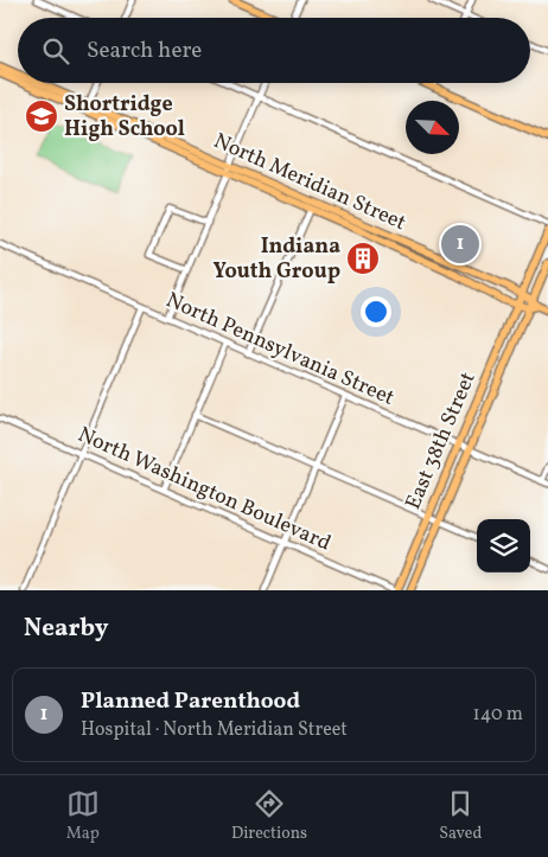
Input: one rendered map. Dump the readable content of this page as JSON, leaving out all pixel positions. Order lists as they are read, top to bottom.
{
  "streets": {
    "main road": ["North Meridian Street", "East 38th Street"],
    "street": ["North Pennsylvania Street", "North Washington Boulevard"]
  },
  "crossings": [
    ["North Meridian Street", "East 38th Street"],
    ["North Pennsylvania Street", "East 38th Street"],
    ["East 38th Street", "North Washington Boulevard"]
  ],
  "places": {
    "school or university": ["Shortridge High School"],
    "building": ["Indiana Youth Group"]
  },
  "north": "bottom right",
  "page": {
    "search": "Search here",
    "pins": "1",
    "heading": "Nearby",
    "list": [
      {
        "mark": "1",
        "name": "Planned Parenthood",
        "note": "Hospital · North Meridian Street",
        "value": "140 m"
      }
    ],
    "nav": ["Map", "Directions", "Saved"]
  }
}
